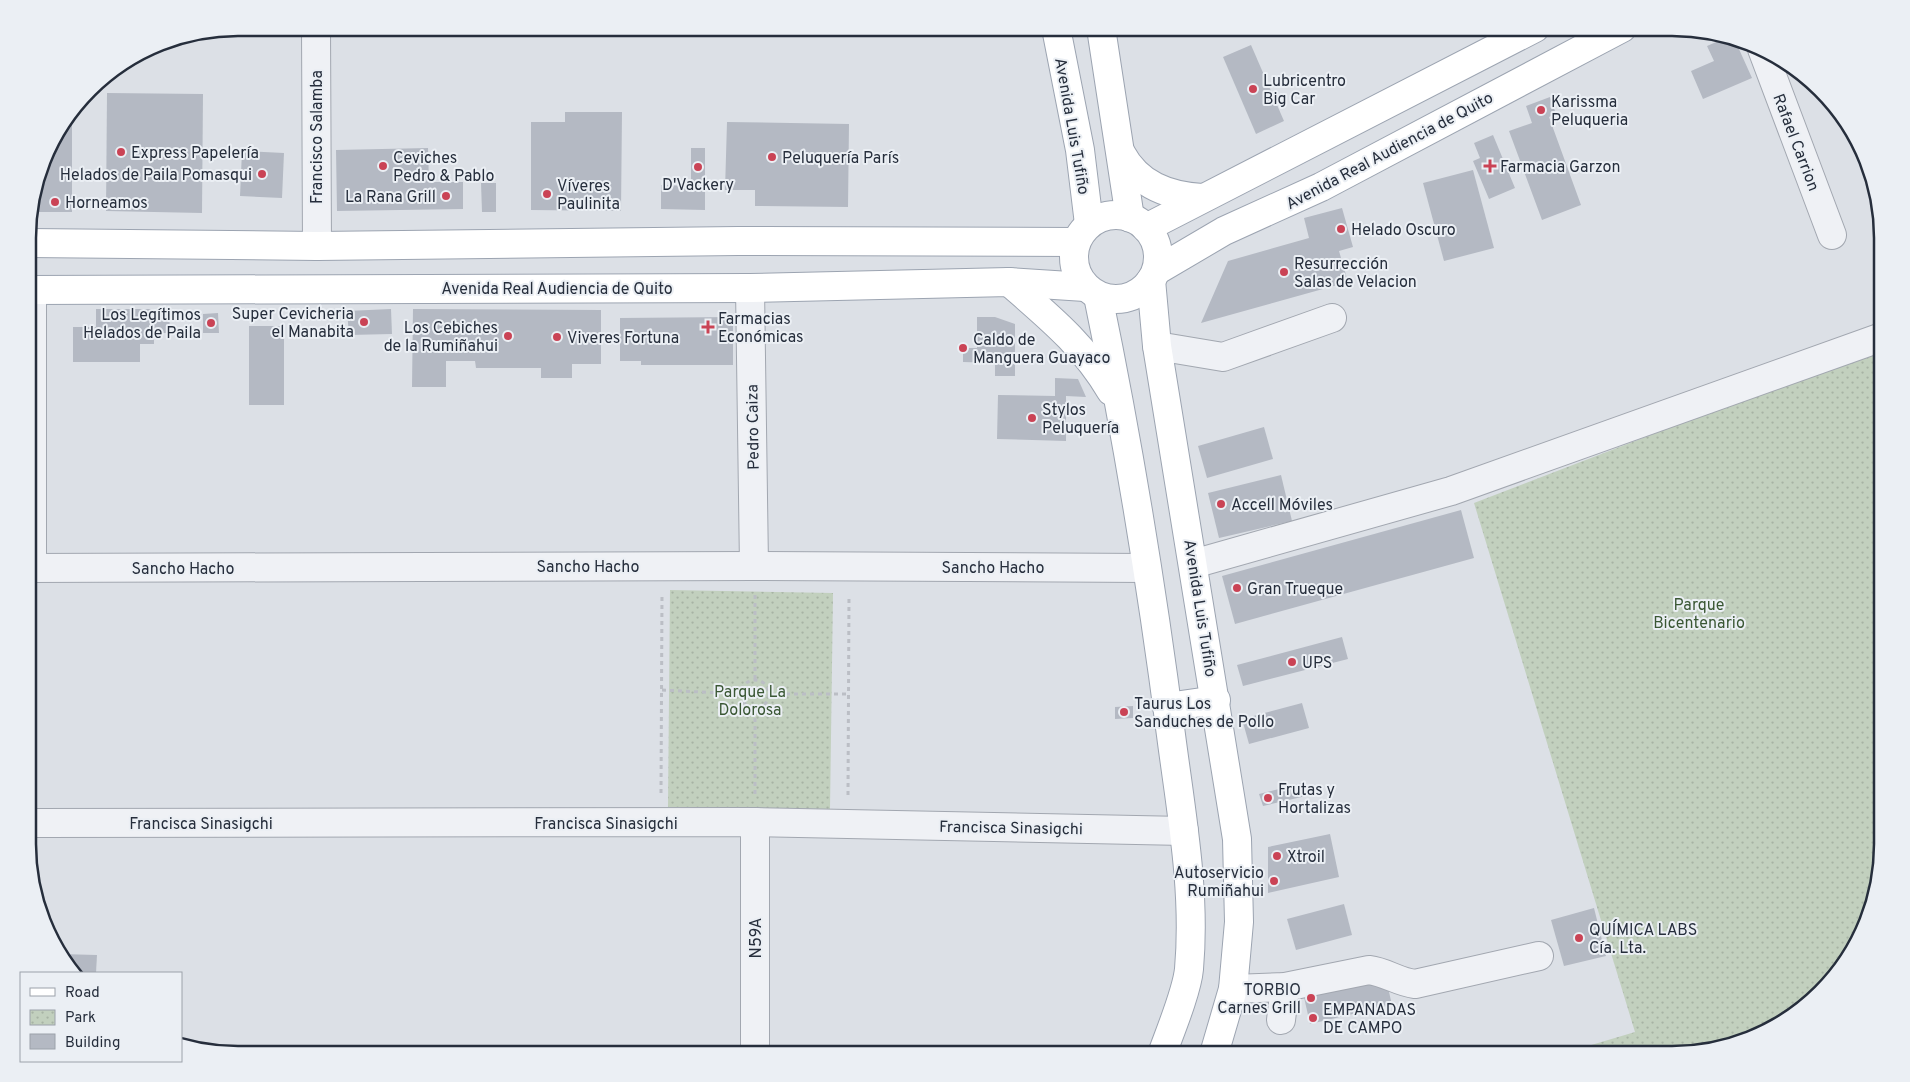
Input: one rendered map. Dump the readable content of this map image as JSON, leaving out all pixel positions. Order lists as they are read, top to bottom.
{
  "streets": {
    "main road": ["Avenida Luis Tufiño", "Avenida Real Audiencia de Quito"],
    "street": [
      "Francisco Salamba",
      "Rafael Carrion",
      "Pedro Caiza",
      "Sancho Hacho",
      "Francisca Sinasigchi",
      "N59A"
    ]
  },
  "crossings": [
    ["Avenida Luis Tufiño", "Avenida Real Audiencia de Quito"],
    ["Avenida Real Audiencia de Quito", "Pedro Caiza"],
    ["Pedro Caiza", "Sancho Hacho"],
    ["Francisca Sinasigchi", "N59A"]
  ],
  "parks": ["Parque Bicentenario", "Parque La Dolorosa"],
  "places": {
    "other": [
      "Lubricentro Big Car",
      "Karissma Peluqueria",
      "Express Papelería",
      "Peluquería París",
      "Ceviches Pedro & Pablo",
      "D'Vackery",
      "Helados de Paila Pomasqui",
      "Víveres Paulinita",
      "La Rana Grill",
      "Horneamos",
      "Helado Oscuro",
      "Resurrección Salas de Velacion",
      "Super Cevicheria el Manabita",
      "Los Legítimos Helados de Paila",
      "Los Cebiches de la Rumiñahui",
      "Viveres Fortuna",
      "Caldo de Manguera Guayaco",
      "Stylos Peluquería",
      "Accell Móviles",
      "Gran Trueque",
      "UPS",
      "Taurus Los Sanduches de Pollo",
      "Frutas y Hortalizas",
      "Xtroil",
      "Autoservicio Rumiñahui",
      "QUÍMICA LABS Cía. Lta.",
      "TORBIO Carnes Grill",
      "EMPANADAS DE CAMPO"
    ],
    "health": ["Farmacia Garzon", "Farmacias Económicas"]
  },
  "legend": ["Road", "Park", "Building"]
}
